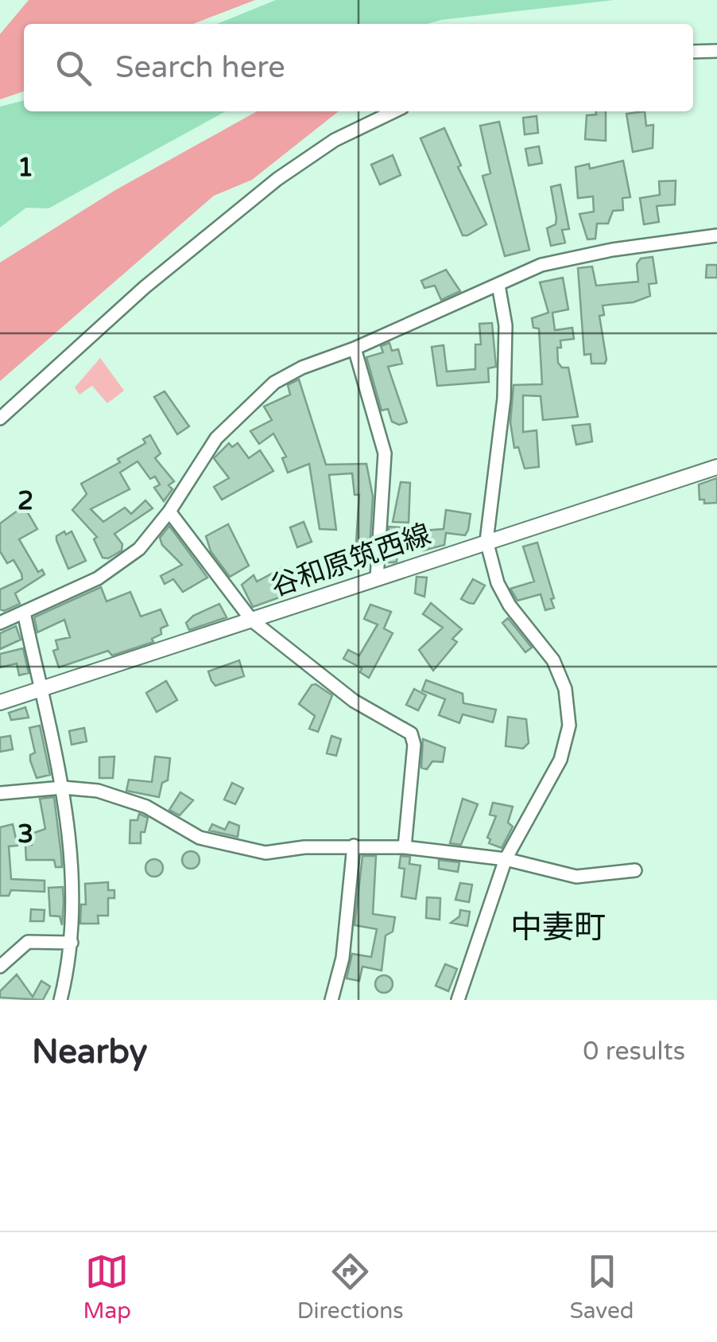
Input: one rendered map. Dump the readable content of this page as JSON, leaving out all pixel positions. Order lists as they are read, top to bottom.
{
  "streets": {
    "main road": ["谷和原筑西線"]
  },
  "districts": ["中妻町"],
  "page": {
    "search": "Search here",
    "heading": ["Nearby", "0 results"],
    "nav": ["Map", "Directions", "Saved"]
  },
  "grid": {
    "rows": ["1", "2", "3"]
  }
}
